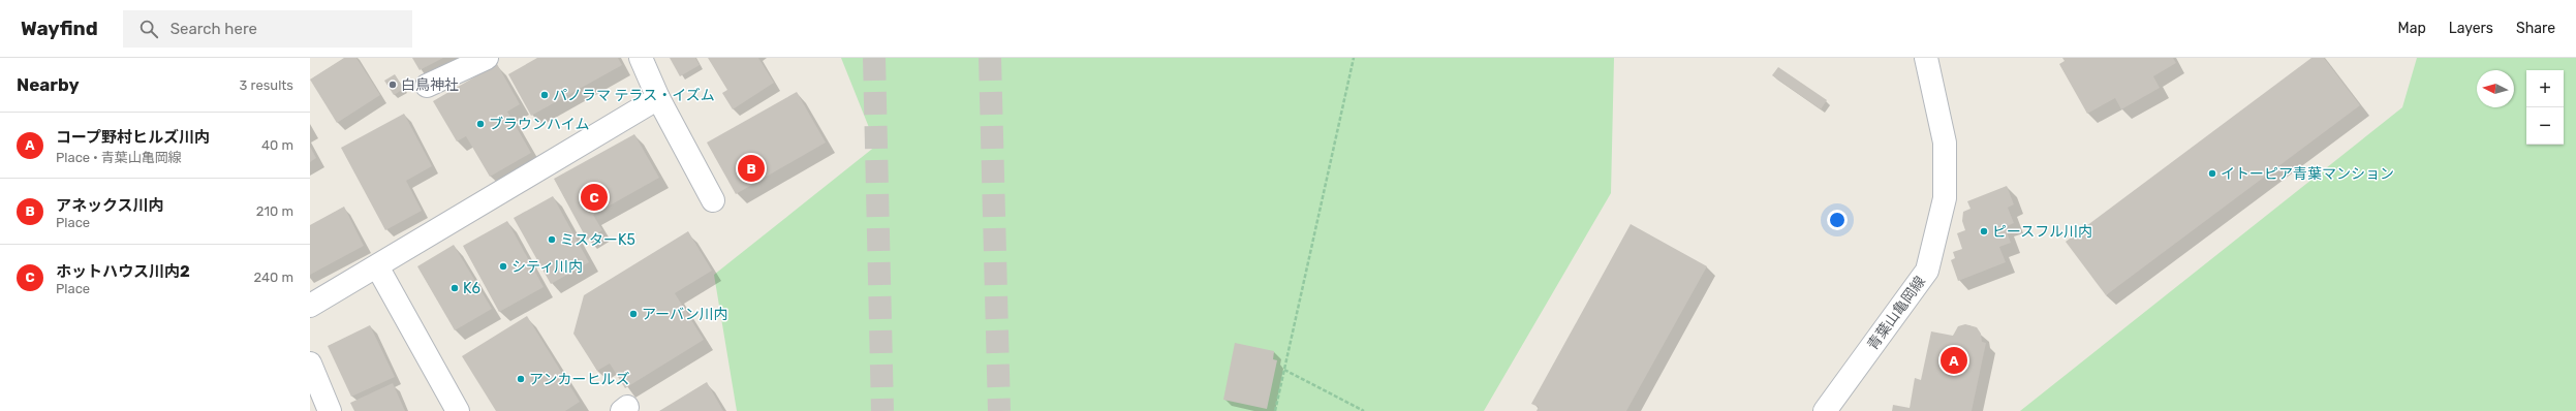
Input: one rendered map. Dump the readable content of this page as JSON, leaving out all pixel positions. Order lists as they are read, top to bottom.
{
  "streets": {
    "street": ["青葉山亀岡線"]
  },
  "places": [
    "白鳥神社",
    "パノラマ テラス・イズム",
    "ブラウンハイム",
    "イトーピア青葉マンション",
    "ピースフル川内",
    "ミスターK5",
    "シティ川内",
    "K6",
    "アーバン川内",
    "アンカーヒルズ"
  ],
  "north": "left",
  "page": {
    "header": "Wayfind",
    "search": "Search here",
    "nav": ["Map", "Layers", "Share"],
    "heading": ["Nearby", "3 results"],
    "map_buttons": ["+", "−"],
    "list": [
      {
        "mark": "A",
        "name": "コープ野村ヒルズ川内",
        "note": "Place · 青葉山亀岡線",
        "value": "40 m"
      },
      {
        "mark": "B",
        "name": "アネックス川内",
        "note": "Place",
        "value": "210 m"
      },
      {
        "mark": "C",
        "name": "ホットハウス川内2",
        "note": "Place",
        "value": "240 m"
      }
    ],
    "pins": ["B", "C", "A"]
  }
}
